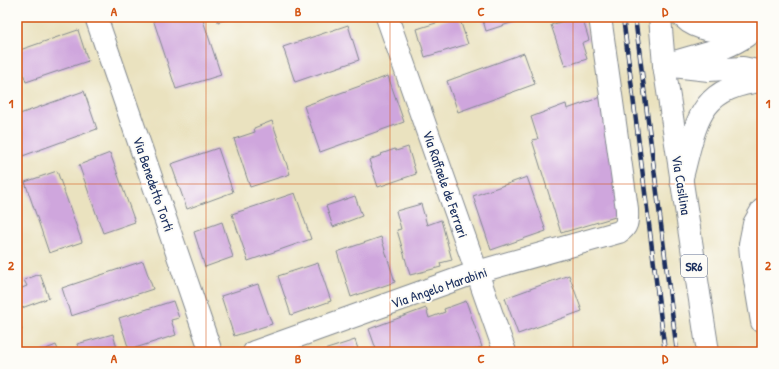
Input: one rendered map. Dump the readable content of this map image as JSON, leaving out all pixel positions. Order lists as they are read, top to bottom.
{
  "streets": {
    "street": [
      "Via Benedetto Torti",
      "Via Raffaele de Ferrari",
      "Via Casilina",
      "SR6",
      "Via Angelo Marabini"
    ]
  },
  "crossings": [
    ["Via Raffaele de Ferrari", "Via Angelo Marabini"]
  ],
  "grid": {
    "columns": [
      "A",
      "B",
      "C",
      "D"
    ],
    "rows": ["1", "2"]
  }
}
